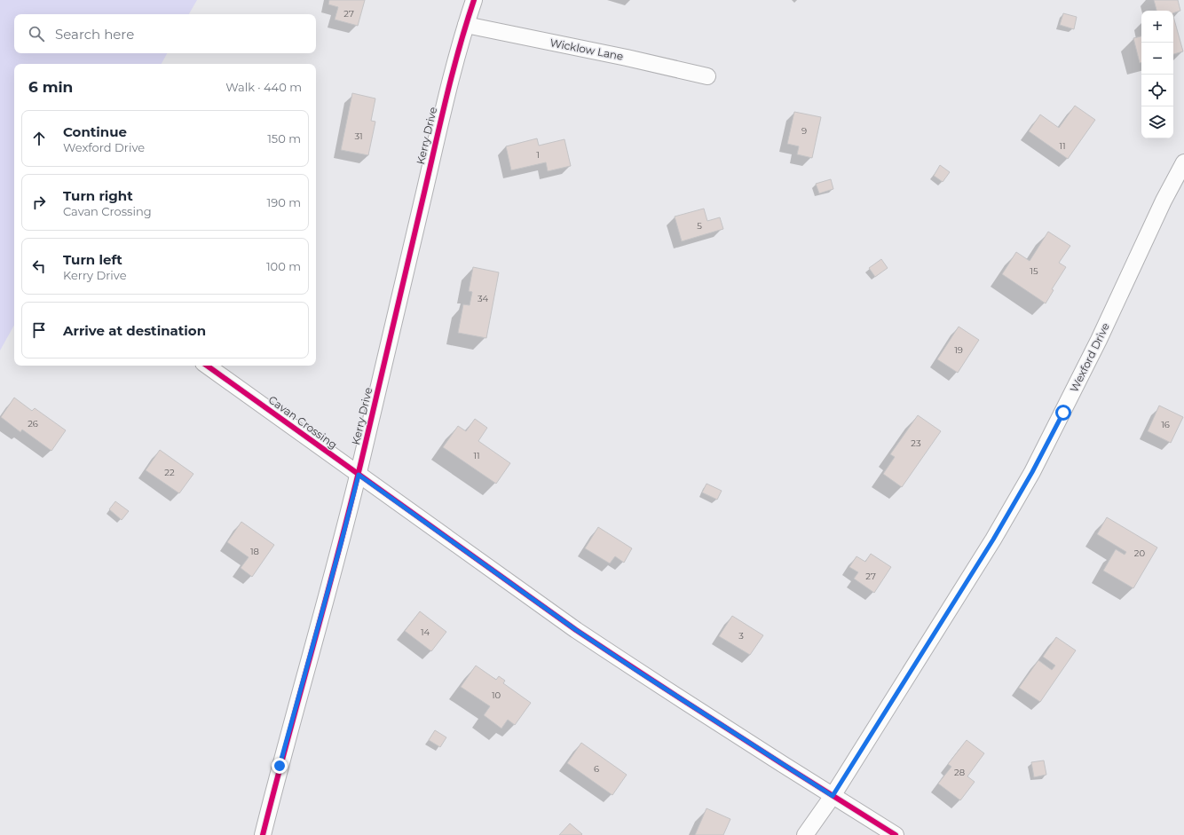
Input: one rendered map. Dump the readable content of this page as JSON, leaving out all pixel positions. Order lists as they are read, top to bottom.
{
  "streets": {
    "street": [
      "Wicklow Lane",
      "Kerry Drive",
      "Wexford Drive",
      "Cavan Crossing"
    ]
  },
  "crossings": [
    ["Wicklow Lane", "Kerry Drive"],
    ["Kerry Drive", "Cavan Crossing"],
    ["Wexford Drive", "Cavan Crossing"]
  ],
  "house_numbers": [
    "27",
    "9",
    "31",
    "11",
    "1",
    "5",
    "15",
    "34",
    "19",
    "26",
    "16",
    "23",
    "11",
    "22",
    "18",
    "20",
    "27",
    "14",
    "3",
    "10",
    "6",
    "28"
  ],
  "page": {
    "map_buttons": ["+", "−"],
    "search": "Search here",
    "heading": ["6 min", "Walk · 440 m"],
    "list": [
      ["Continue", "Wexford Drive", "150 m"],
      ["Turn right", "Cavan Crossing", "190 m"],
      ["Turn left", "Kerry Drive", "100 m"],
      "Arrive at destination"
    ]
  }
}
